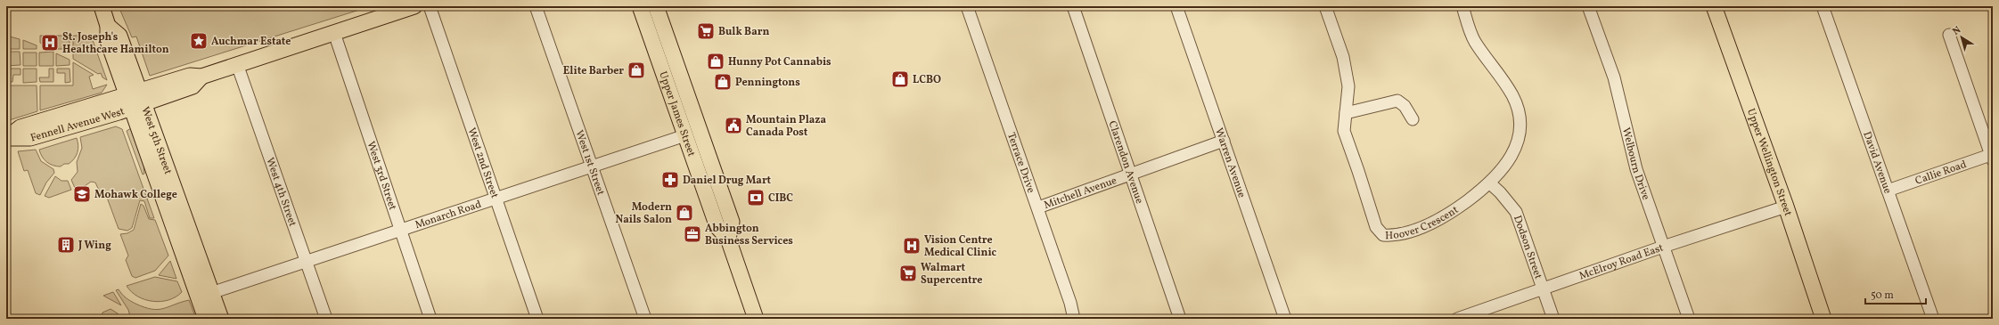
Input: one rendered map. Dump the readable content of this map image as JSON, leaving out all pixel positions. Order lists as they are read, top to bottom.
{
  "streets": {
    "main road": [
      "Upper James Street",
      "Fennell Avenue West",
      "West 5th Street",
      "Upper Wellington Street"
    ],
    "street": [
      "West 1st Street",
      "Terrace Drive",
      "Clarendon Avenue",
      "Warren Avenue",
      "David Avenue",
      "West 2nd Street",
      "Welbourn Drive",
      "Callie Road",
      "West 3rd Street",
      "West 4th Street",
      "Mitchell Avenue",
      "Monarch Road",
      "Hoover Crescent",
      "Dodson Street",
      "McElroy Road East"
    ]
  },
  "crossings": [
    ["Upper James Street", "Monarch Road"],
    ["Fennell Avenue West", "West 5th Street"],
    ["Fennell Avenue West", "West 3rd Street"],
    ["Fennell Avenue West", "West 4th Street"],
    ["West 5th Street", "Monarch Road"],
    ["West 1st Street", "Monarch Road"],
    ["Terrace Drive", "Mitchell Avenue"],
    ["Clarendon Avenue", "Mitchell Avenue"],
    ["Warren Avenue", "Mitchell Avenue"],
    ["Upper Wellington Street", "McElroy Road East"],
    ["David Avenue", "Callie Road"],
    ["West 2nd Street", "Monarch Road"],
    ["Welbourn Drive", "McElroy Road East"],
    ["West 3rd Street", "Monarch Road"],
    ["West 4th Street", "Monarch Road"],
    ["Hoover Crescent", "Dodson Street"],
    ["Dodson Street", "McElroy Road East"]
  ],
  "places": {
    "supermarket": ["Bulk Barn", "Walmart Supercentre"],
    "place": ["Auchmar Estate"],
    "hospital": ["St. Joseph's Healthcare Hamilton", "Vision Centre Medical Clinic"],
    "shop": [
      "Hunny Pot Cannabis",
      "Elite Barber",
      "LCBO",
      "Penningtons",
      "Modern Nails Salon"
    ],
    "public building": ["Mountain Plaza Canada Post"],
    "pharmacy": ["Daniel Drug Mart"],
    "school or university": ["Mohawk College"],
    "bank": ["CIBC"],
    "office": ["Abbington Business Services"],
    "building": ["J Wing"]
  },
  "scale_bar": "50 m",
  "north": "top left"
}
